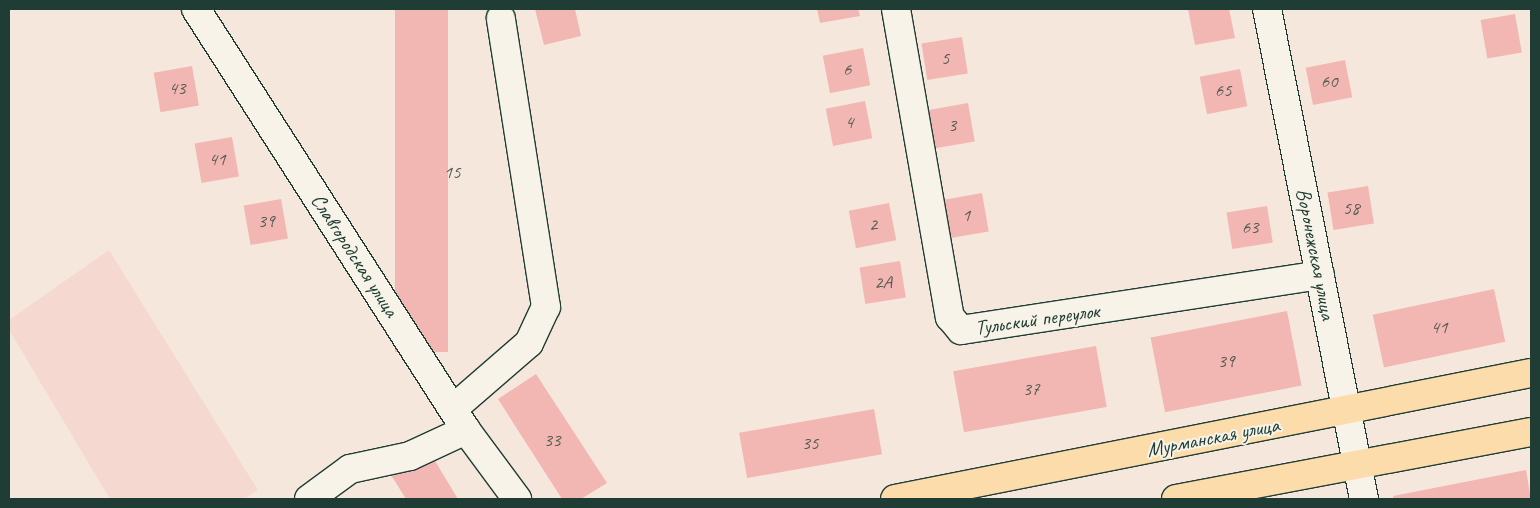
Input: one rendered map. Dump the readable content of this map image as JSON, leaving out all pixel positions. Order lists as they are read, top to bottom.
{
  "streets": {
    "main road": ["Мурманская улица"],
    "street": ["Воронежская улица", "Славгородская улица", "Тульский переулок"]
  },
  "crossings": [
    ["Воронежская улица", "Тульский переулок"],
    ["Воронежская улица", "Мурманская улица"]
  ],
  "house_numbers": [
    "5",
    "6",
    "60",
    "43",
    "65",
    "4",
    "3",
    "41",
    "15",
    "58",
    "1",
    "39",
    "2",
    "63",
    "2А",
    "41",
    "39",
    "37",
    "33",
    "35"
  ]
}
